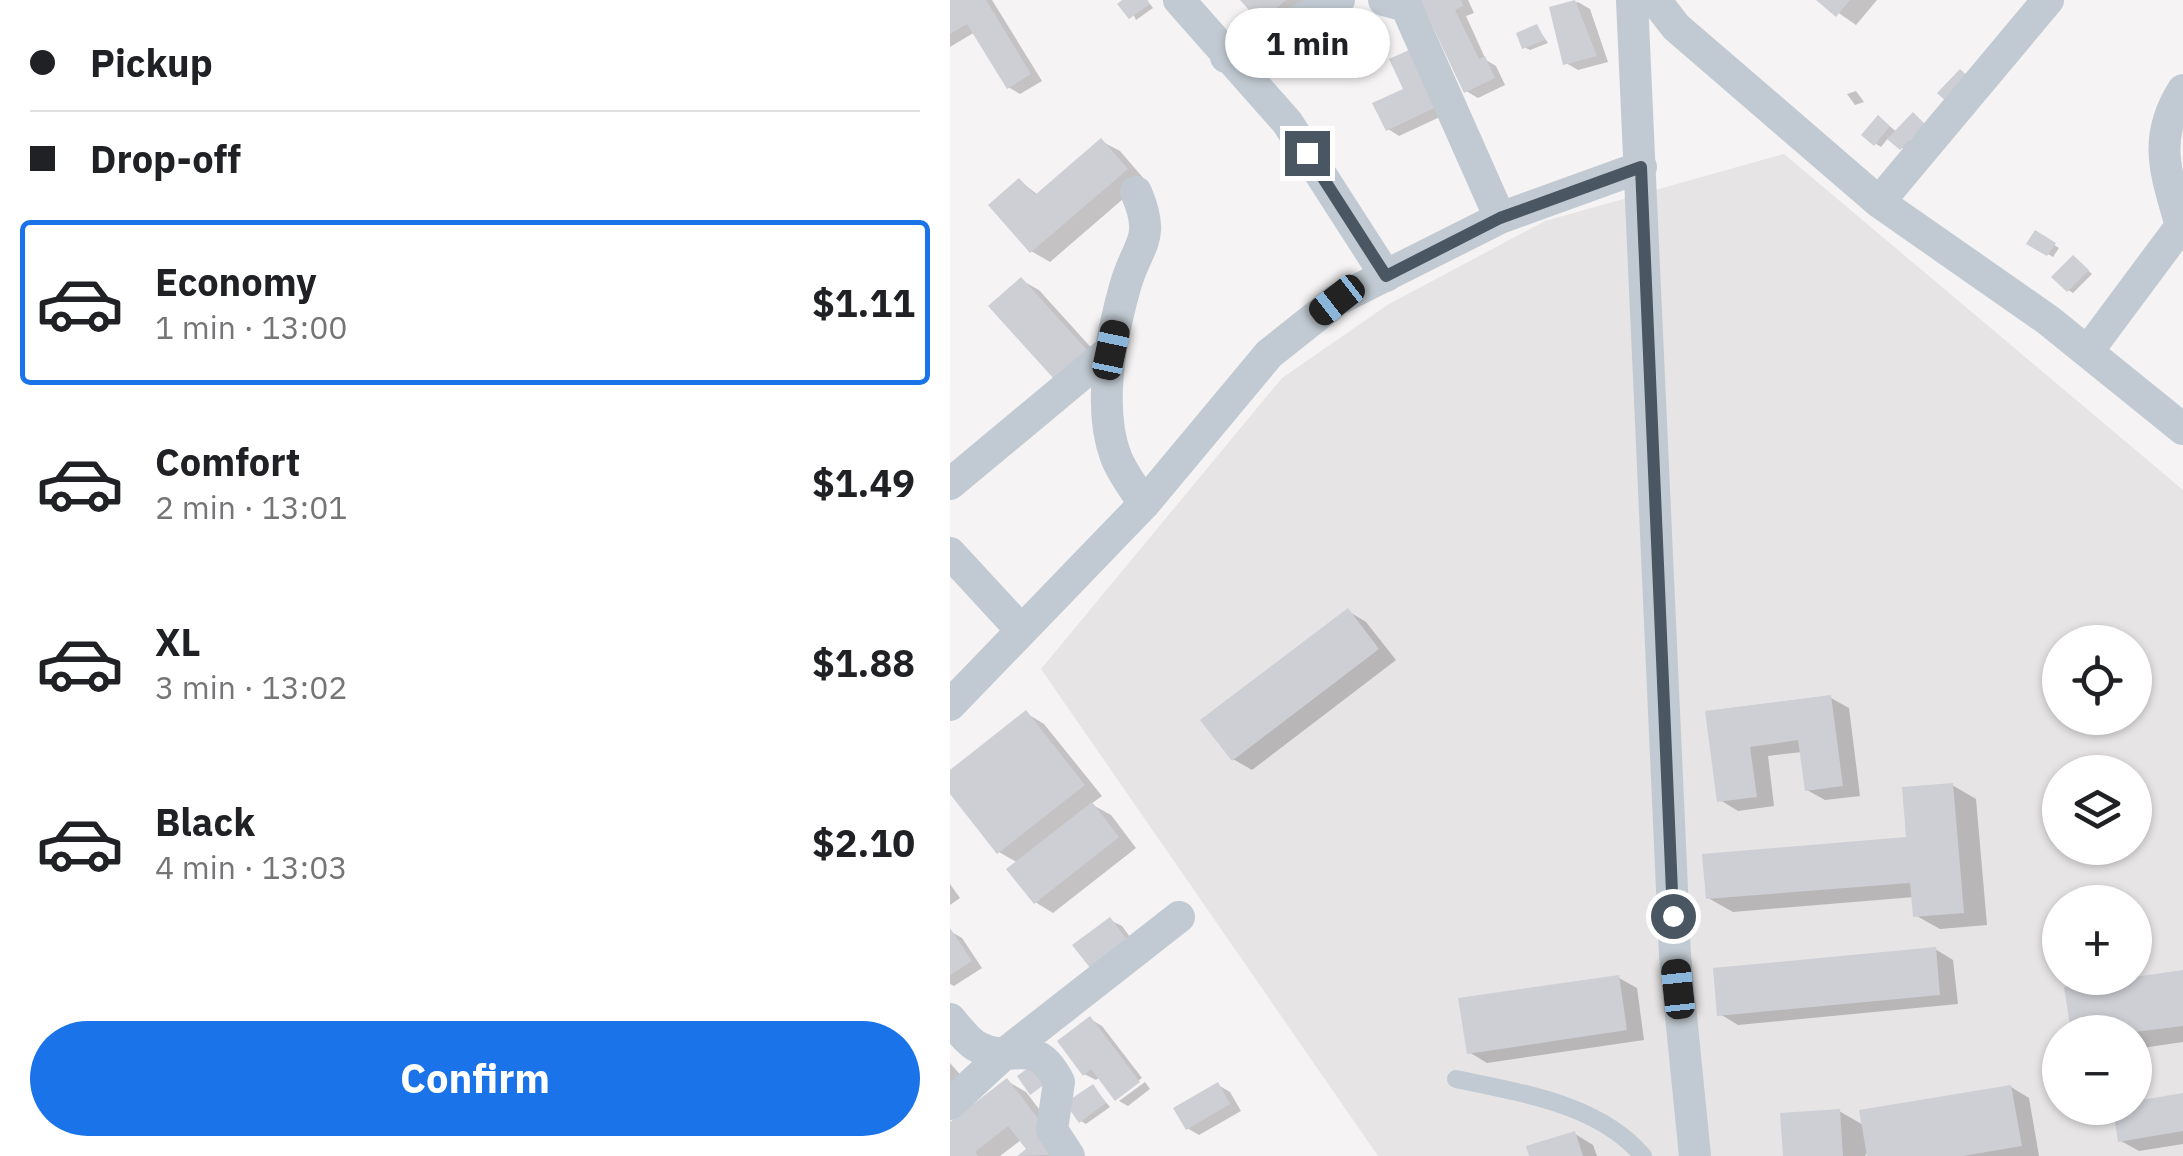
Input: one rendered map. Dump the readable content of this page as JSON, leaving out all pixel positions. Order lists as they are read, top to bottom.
{
  "page": {
    "banner": ["Pickup", "Drop-off"],
    "bubble": "1 min",
    "list": [
      {
        "name": "Economy",
        "note": "1 min · 13:00",
        "value": "$1.11"
      },
      {
        "name": "Comfort",
        "note": "2 min · 13:01",
        "value": "$1.49"
      },
      {
        "name": "XL",
        "note": "3 min · 13:02",
        "value": "$1.88"
      },
      {
        "name": "Black",
        "note": "4 min · 13:03",
        "value": "$2.10"
      }
    ],
    "map_buttons": ["+", "−"],
    "buttons": "Confirm"
  }
}
